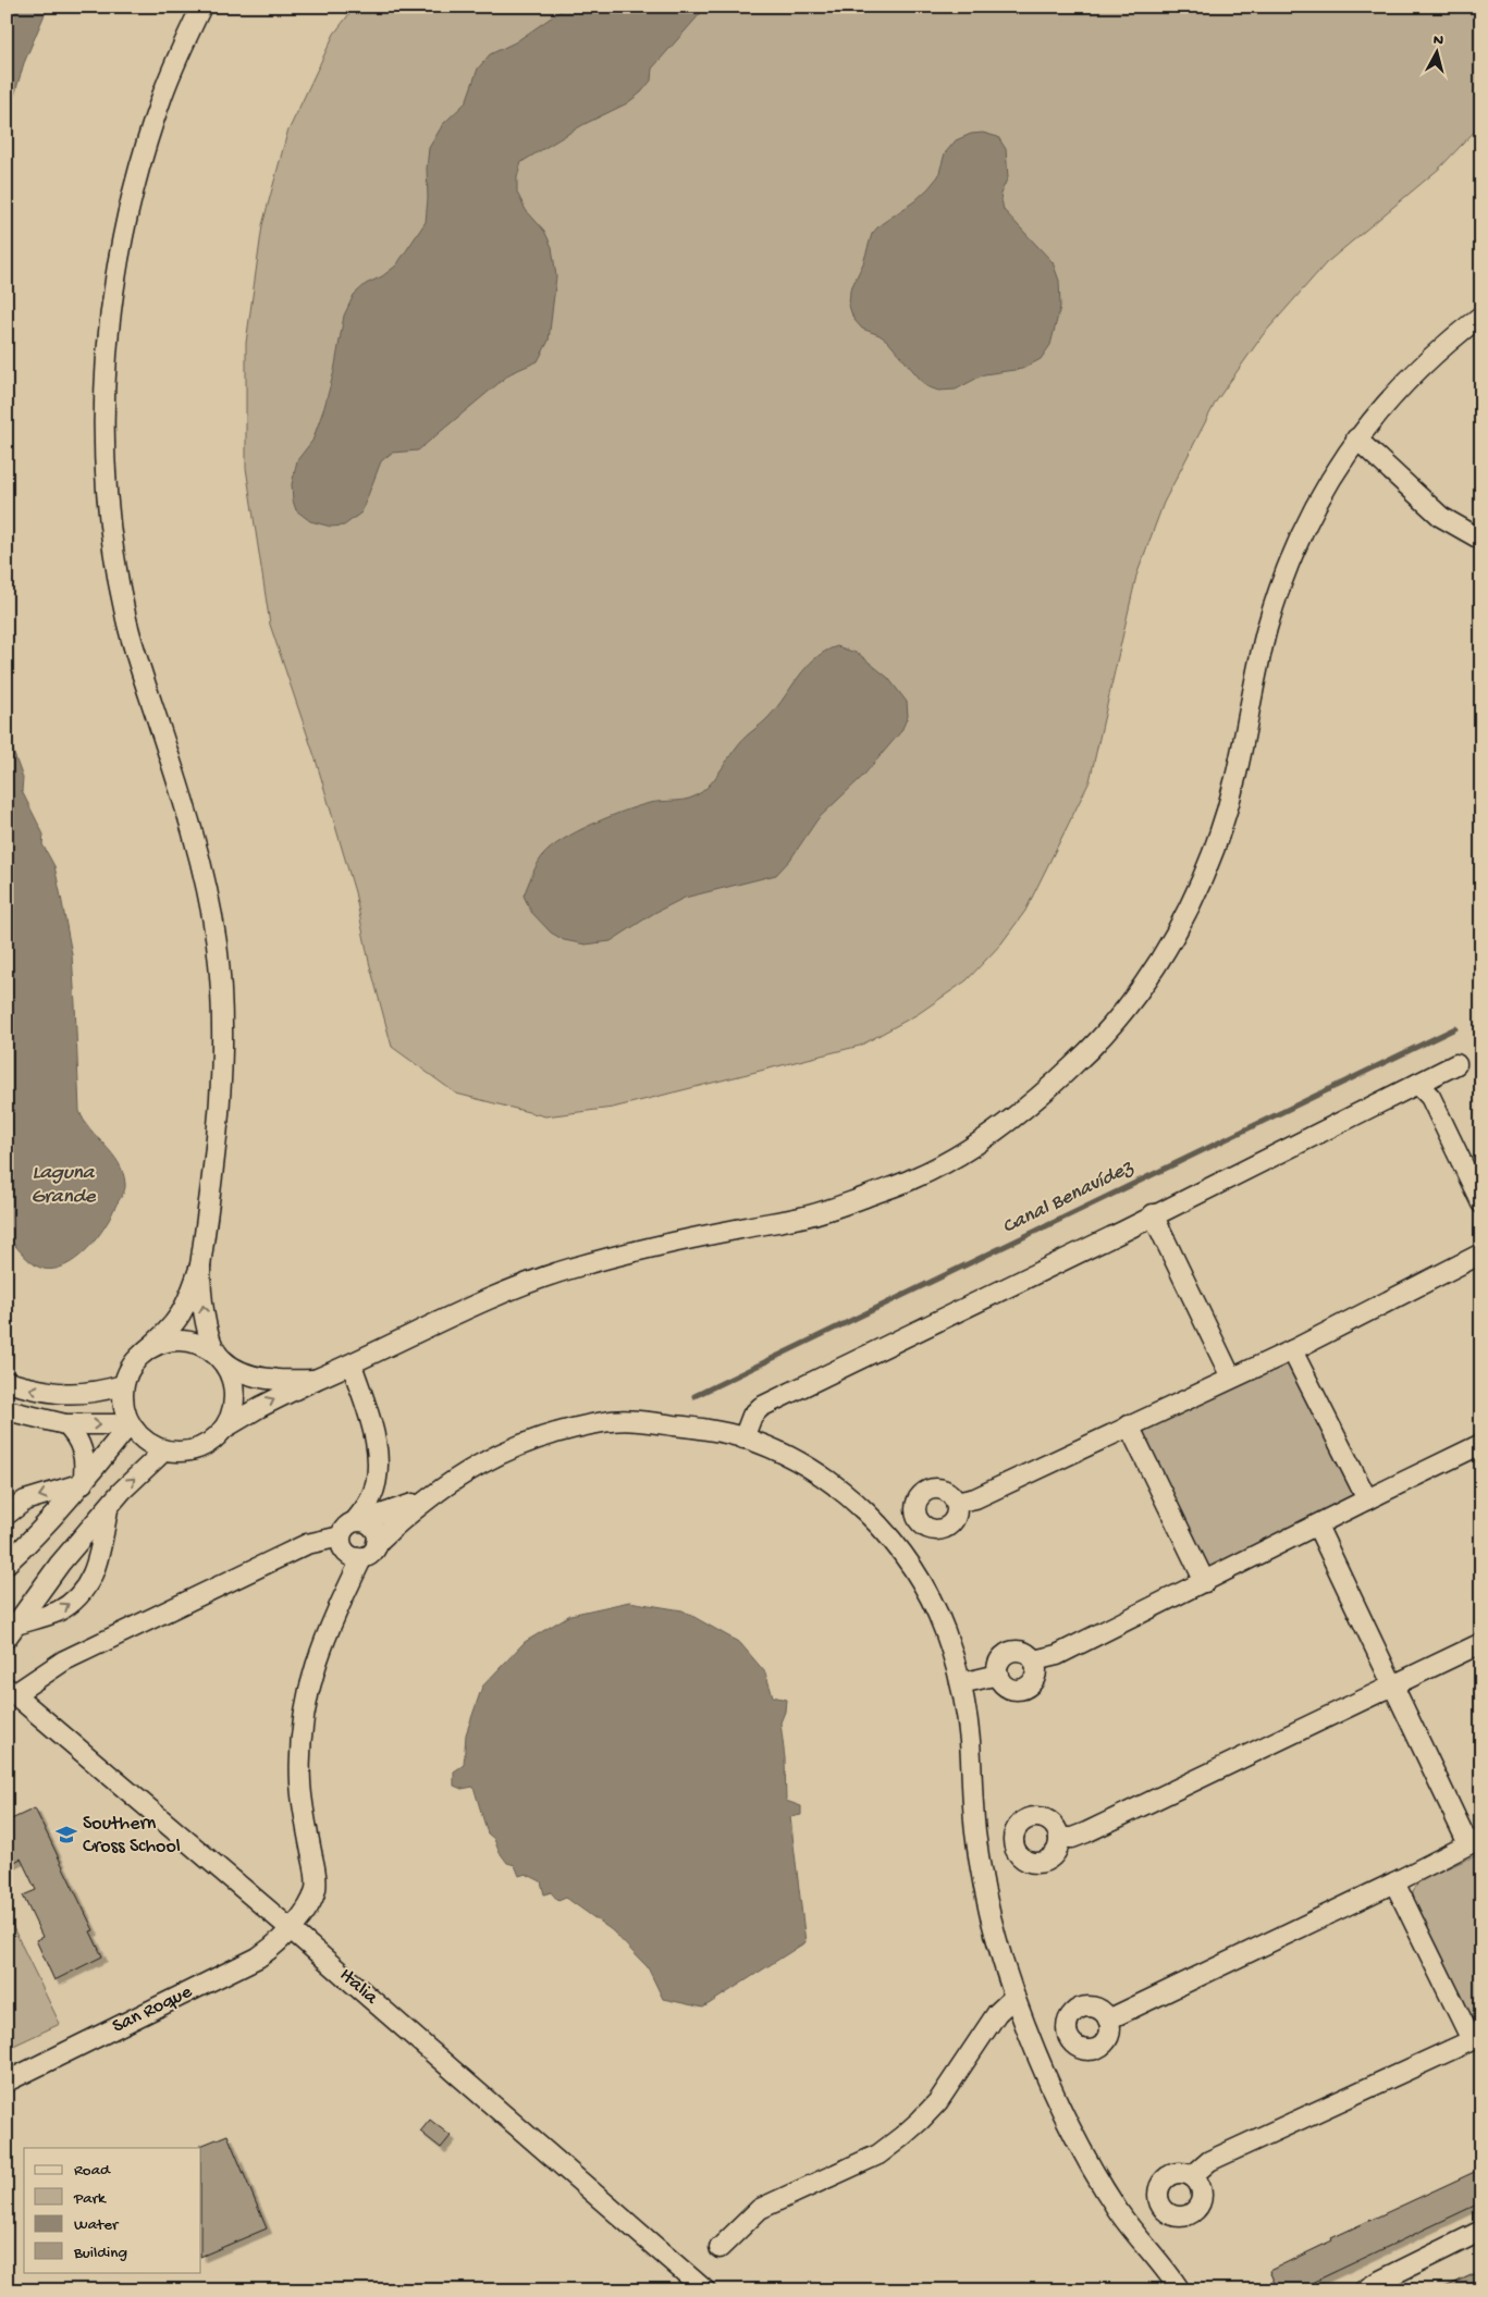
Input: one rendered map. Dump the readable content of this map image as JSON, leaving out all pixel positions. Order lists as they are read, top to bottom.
{
  "streets": {
    "street": ["Italia", "San Roque"]
  },
  "crossings": [
    ["Italia", "San Roque"]
  ],
  "water": ["Laguna Grande", "Canal Benavídez"],
  "places": {
    "school or university": ["Southern Cross School"]
  },
  "legend": [
    "Road",
    "Park",
    "Water",
    "Building"
  ],
  "north": "top"
}
